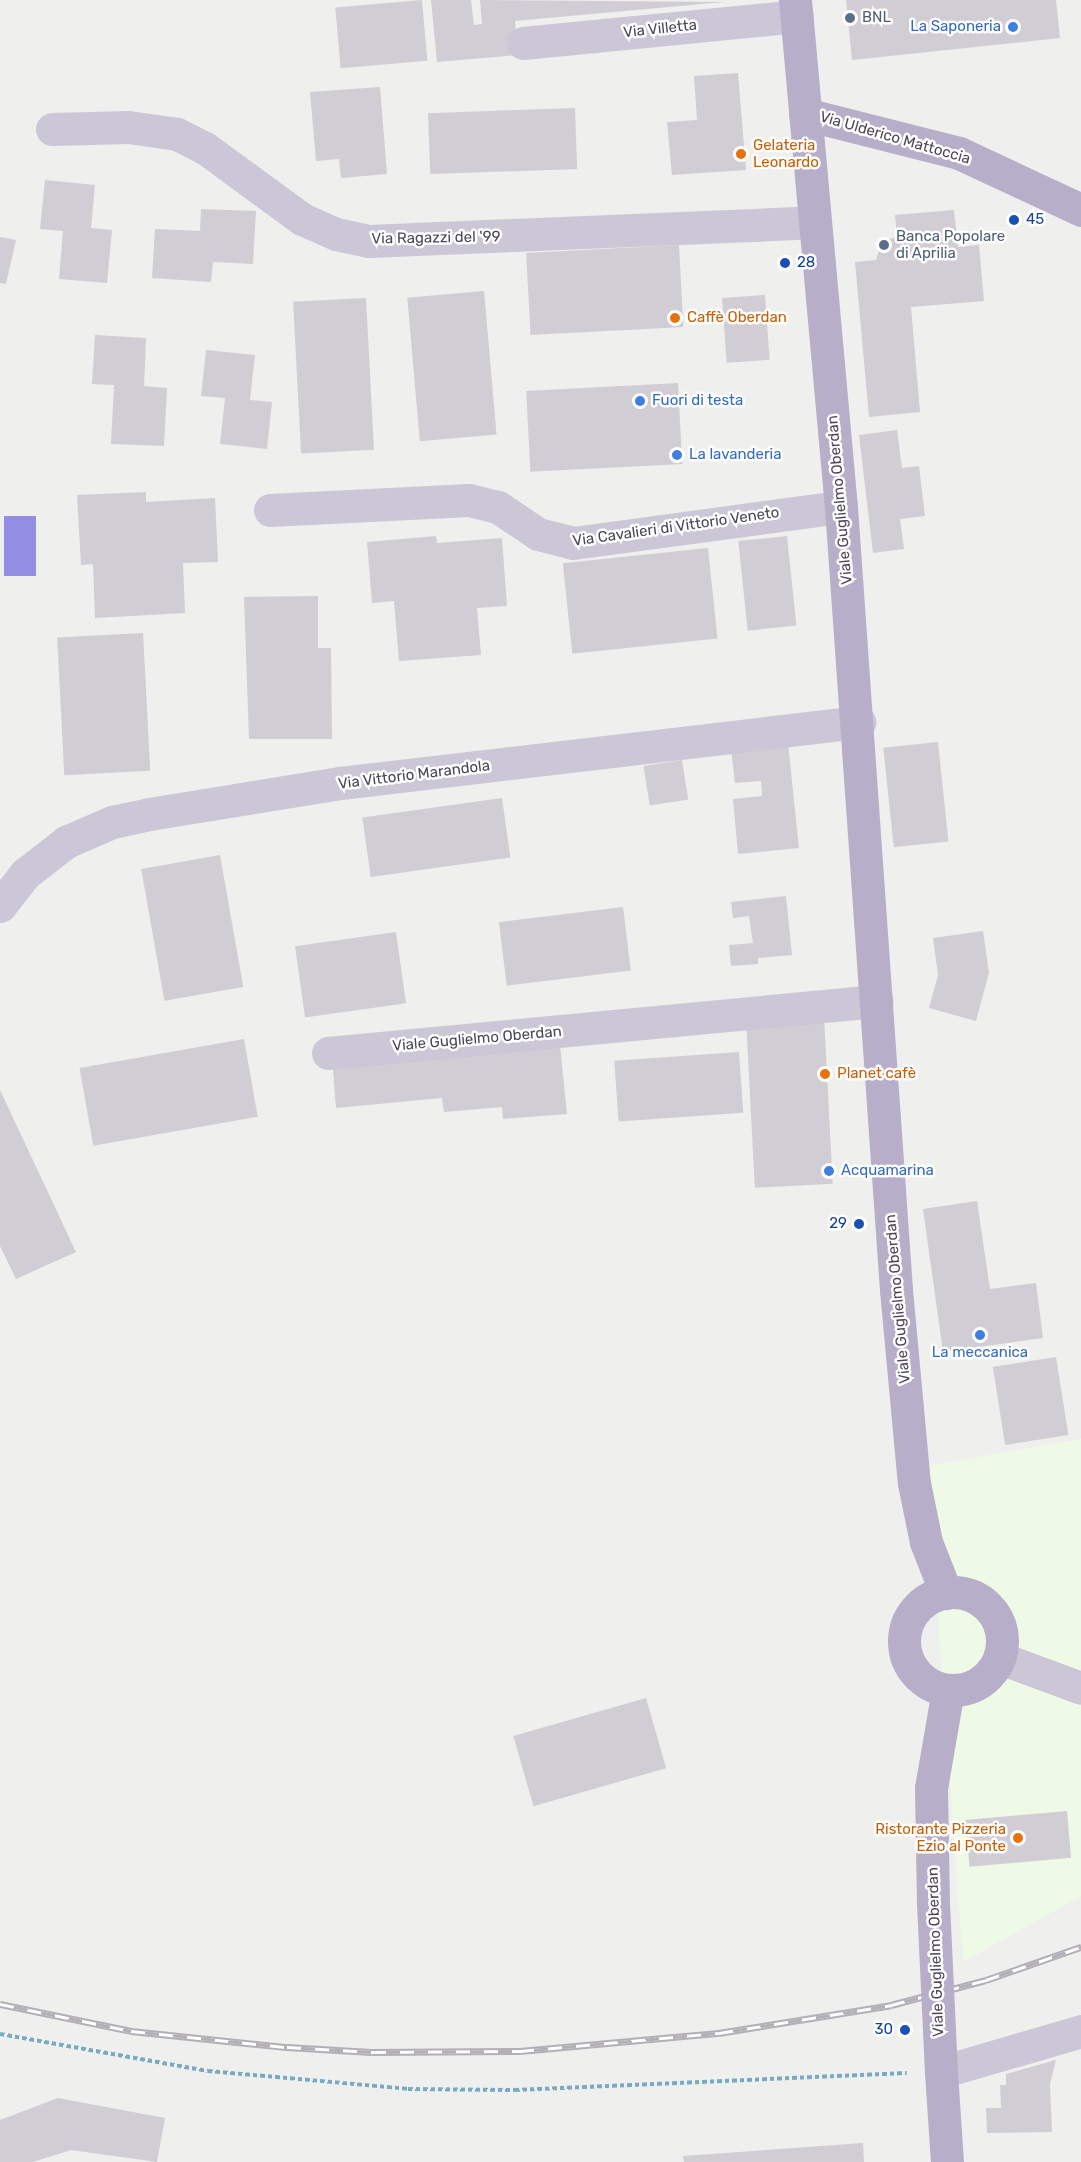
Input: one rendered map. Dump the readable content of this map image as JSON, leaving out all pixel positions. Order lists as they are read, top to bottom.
{
  "streets": {
    "main road": ["Via Ulderico Mattoccia", "Viale Guglielmo Oberdan"],
    "street": [
      "Via Villetta",
      "Via Ragazzi del '99",
      "Via Cavalieri di Vittorio Veneto",
      "Via Vittorio Marandola"
    ]
  },
  "crossings": [
    ["Via Villetta", "Viale Guglielmo Oberdan"],
    ["Via Ulderico Mattoccia", "Viale Guglielmo Oberdan"],
    ["Via Ragazzi del '99", "Viale Guglielmo Oberdan"],
    ["Viale Guglielmo Oberdan", "Via Cavalieri di Vittorio Veneto"],
    ["Viale Guglielmo Oberdan", "Via Vittorio Marandola"]
  ],
  "places": [
    "BNL",
    "La Saponeria",
    "Gelateria Leonardo",
    "45",
    "Banca Popolare di Aprilia",
    "28",
    "Caffè Oberdan",
    "Fuori di testa",
    "La lavanderia",
    "Planet cafè",
    "Acquamarina",
    "29",
    "La meccanica",
    "Ristorante Pizzeria Ezio al Ponte",
    "30"
  ]
}
